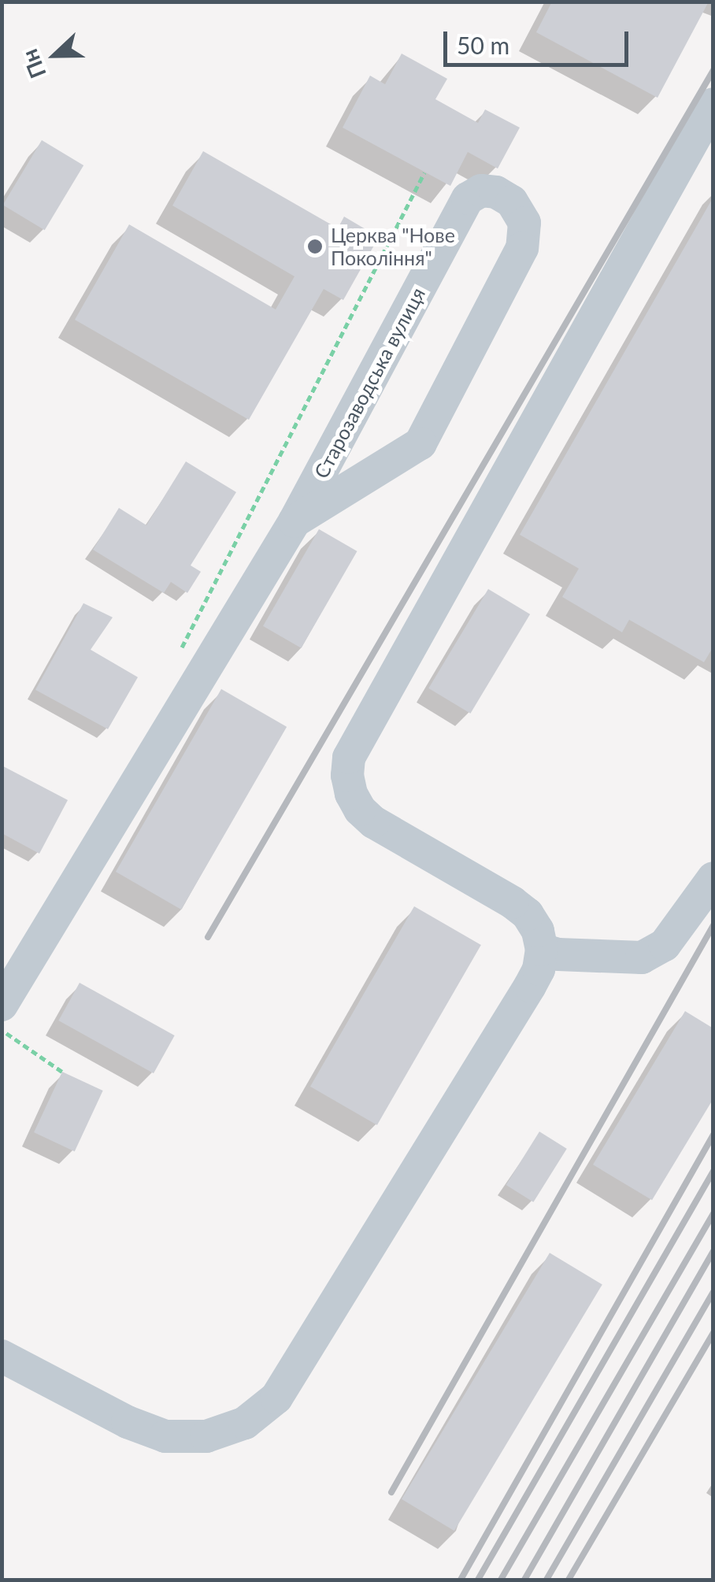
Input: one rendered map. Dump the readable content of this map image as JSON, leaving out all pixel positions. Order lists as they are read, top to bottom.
{
  "streets": {
    "street": ["Старозаводська вулиця"]
  },
  "places": ["Церква \"Нове Покоління\""],
  "scale_bar": "50 m",
  "north": "left"
}
